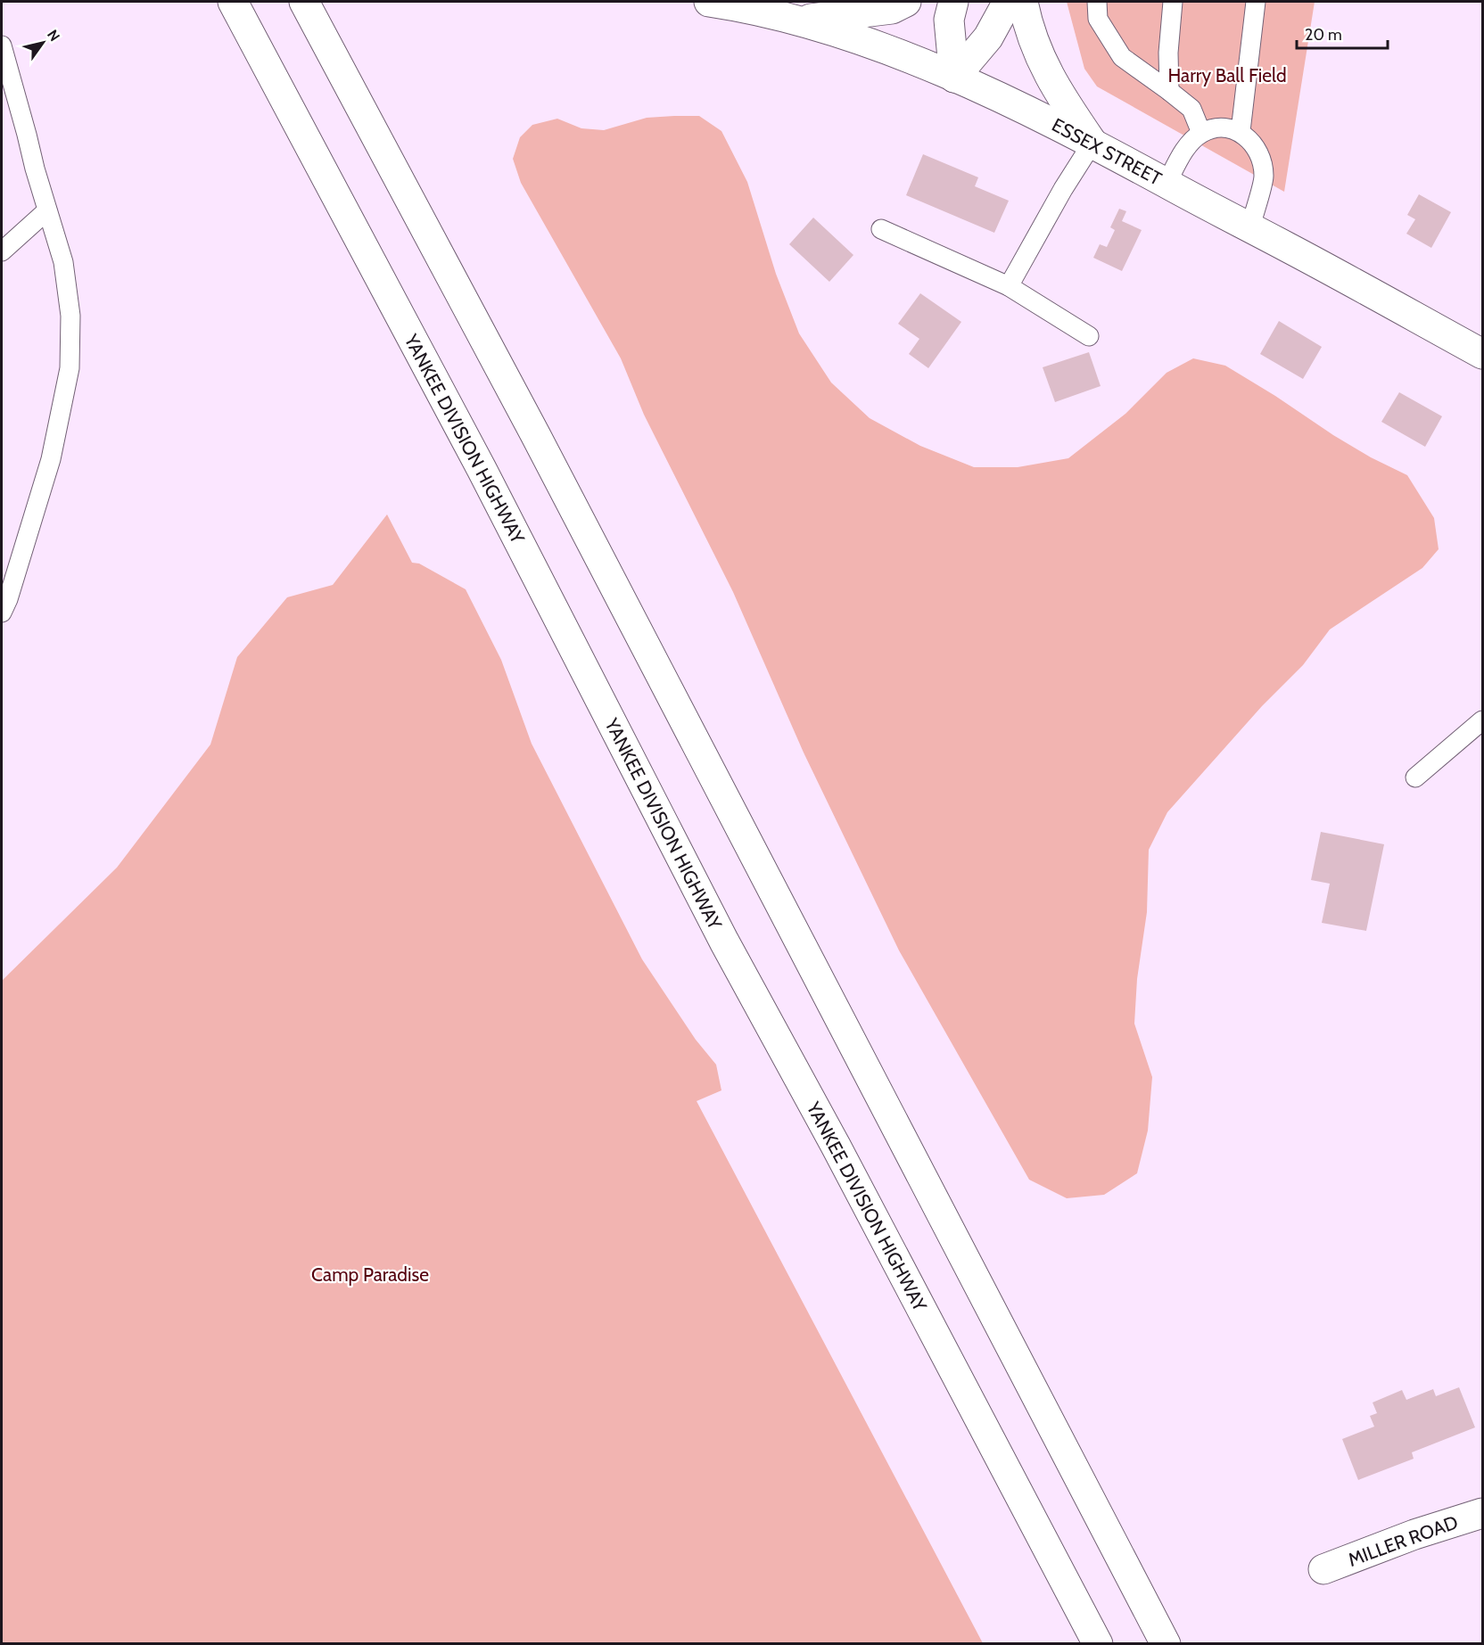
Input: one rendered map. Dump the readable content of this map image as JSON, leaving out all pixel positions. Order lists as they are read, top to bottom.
{
  "streets": {
    "main road": ["ESSEX STREET", "YANKEE DIVISION HIGHWAY", "MILLER ROAD"]
  },
  "parks": ["Harry Ball Field", "Camp Paradise"],
  "scale_bar": "20 m",
  "north": "top right"
}
